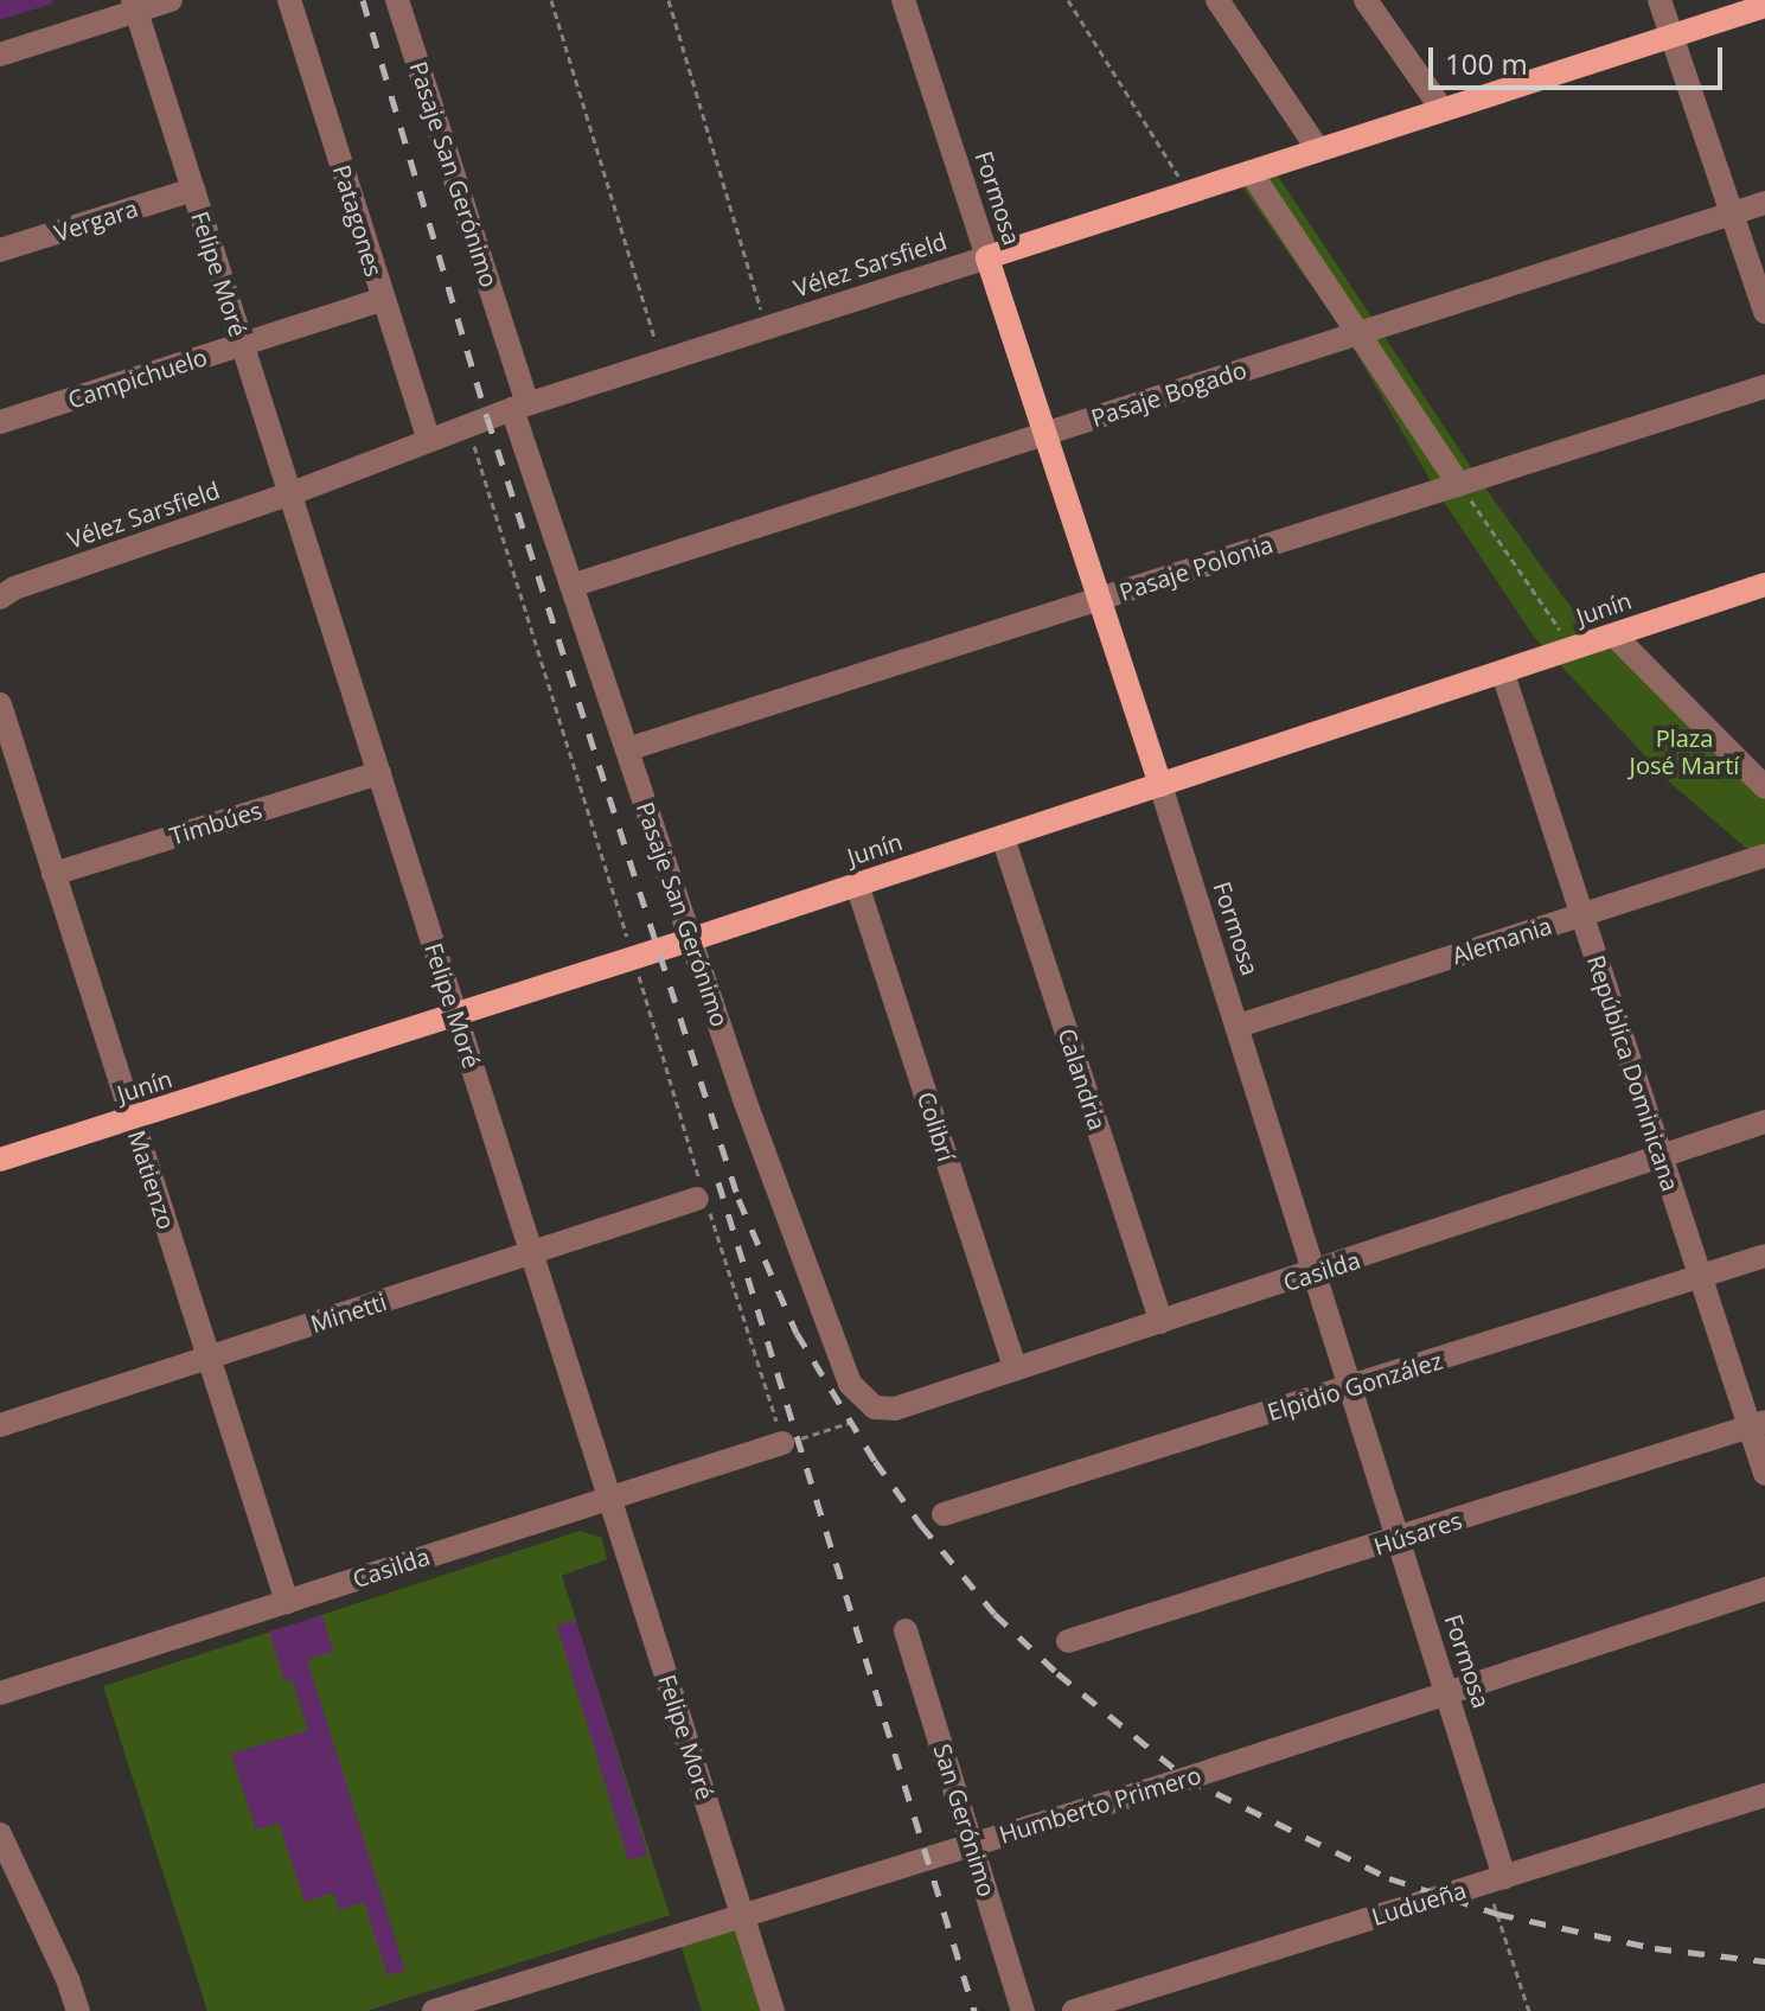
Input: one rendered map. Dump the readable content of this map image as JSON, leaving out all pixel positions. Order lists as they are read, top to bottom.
{
  "streets": {
    "main road": ["Formosa", "Vélez Sarsfield", "Junín"],
    "street": [
      "Pasaje San Gerónimo",
      "Vergara",
      "Patagones",
      "Felipe Moré",
      "Campichuelo",
      "Pasaje Bogado",
      "Pasaje Polonia",
      "Timbúes",
      "Alemania",
      "República Dominicana",
      "Calandria",
      "Colibrí",
      "Matienzo",
      "Casilda",
      "Minetti",
      "Elpidio González",
      "Húsares",
      "Humberto Primero",
      "San Gerónimo",
      "Ludueña"
    ]
  },
  "crossings": [
    ["Pasaje San Gerónimo", "Vélez Sarsfield"],
    ["Pasaje San Gerónimo", "Pasaje Bogado"],
    ["Pasaje San Gerónimo", "Pasaje Polonia"],
    ["Pasaje San Gerónimo", "Junín"],
    ["Pasaje San Gerónimo", "Casilda"],
    ["Formosa", "Vélez Sarsfield"],
    ["Formosa", "Pasaje Bogado"],
    ["Formosa", "Pasaje Polonia"],
    ["Formosa", "Junín"],
    ["Formosa", "Alemania"],
    ["Formosa", "Casilda"],
    ["Formosa", "Elpidio González"],
    ["Formosa", "Húsares"],
    ["Formosa", "Humberto Primero"],
    ["Formosa", "Ludueña"],
    ["Vergara", "Felipe Moré"],
    ["Patagones", "Vélez Sarsfield"],
    ["Patagones", "Campichuelo"],
    ["Vélez Sarsfield", "Felipe Moré"],
    ["Felipe Moré", "Campichuelo"],
    ["Felipe Moré", "Junín"],
    ["Felipe Moré", "Timbúes"],
    ["Felipe Moré", "Casilda"],
    ["Felipe Moré", "Minetti"],
    ["Felipe Moré", "Humberto Primero"],
    ["Junín", "República Dominicana"],
    ["Junín", "Calandria"],
    ["Junín", "Colibrí"],
    ["Junín", "Matienzo"],
    ["Timbúes", "Matienzo"],
    ["Alemania", "República Dominicana"],
    ["República Dominicana", "Casilda"],
    ["República Dominicana", "Elpidio González"],
    ["República Dominicana", "Húsares"],
    ["Calandria", "Casilda"],
    ["Colibrí", "Casilda"],
    ["Matienzo", "Casilda"],
    ["Matienzo", "Minetti"],
    ["Humberto Primero", "San Gerónimo"]
  ],
  "parks": ["Plaza José Martí"],
  "scale_bar": "100 m"
}
